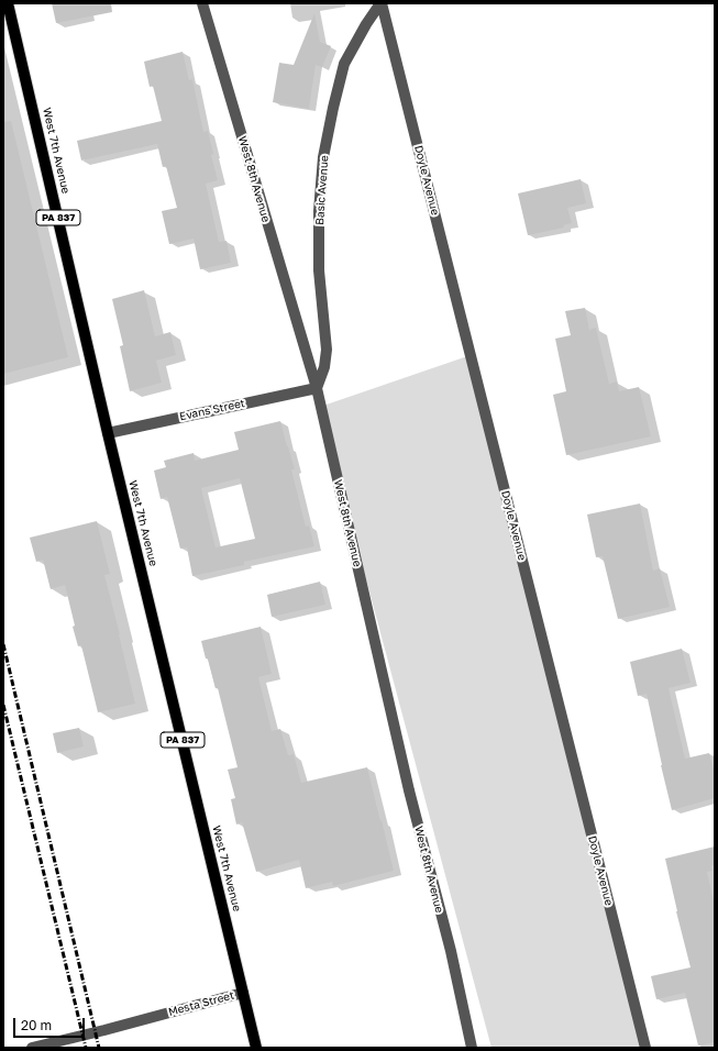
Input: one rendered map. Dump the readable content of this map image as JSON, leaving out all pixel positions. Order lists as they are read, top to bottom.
{
  "streets": {
    "main road": ["West 7th Avenue", "PA 837"],
    "street": [
      "West 8th Avenue",
      "Doyle Avenue",
      "Basic Avenue",
      "Evans Street",
      "Mesta Street"
    ]
  },
  "crossings": [
    ["West 7th Avenue", "Evans Street"],
    ["West 7th Avenue", "Mesta Street"],
    ["West 8th Avenue", "Basic Avenue"],
    ["West 8th Avenue", "Evans Street"],
    ["Doyle Avenue", "Basic Avenue"],
    ["Basic Avenue", "Evans Street"]
  ],
  "scale_bar": "20 m"
}
